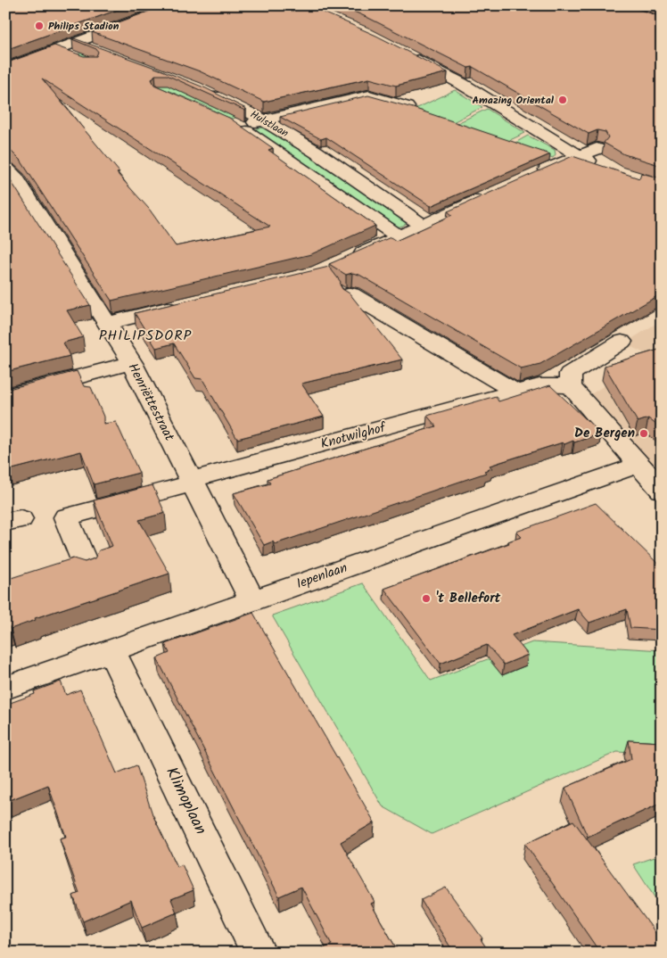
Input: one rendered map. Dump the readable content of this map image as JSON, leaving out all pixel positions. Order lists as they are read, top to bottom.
{
  "streets": {
    "street": [
      "Hulstlaan",
      "Henriëttestraat",
      "Knotwilghof",
      "Iepenlaan",
      "Klimoplaan"
    ]
  },
  "crossings": [
    ["Henriëttestraat", "Knotwilghof"],
    ["Henriëttestraat", "Iepenlaan"],
    ["Iepenlaan", "Klimoplaan"]
  ],
  "districts": ["PHILIPSDORP"],
  "places": [
    "Philips Stadion",
    "Amazing Oriental",
    "De Bergen",
    "'t Bellefort"
  ]
}
